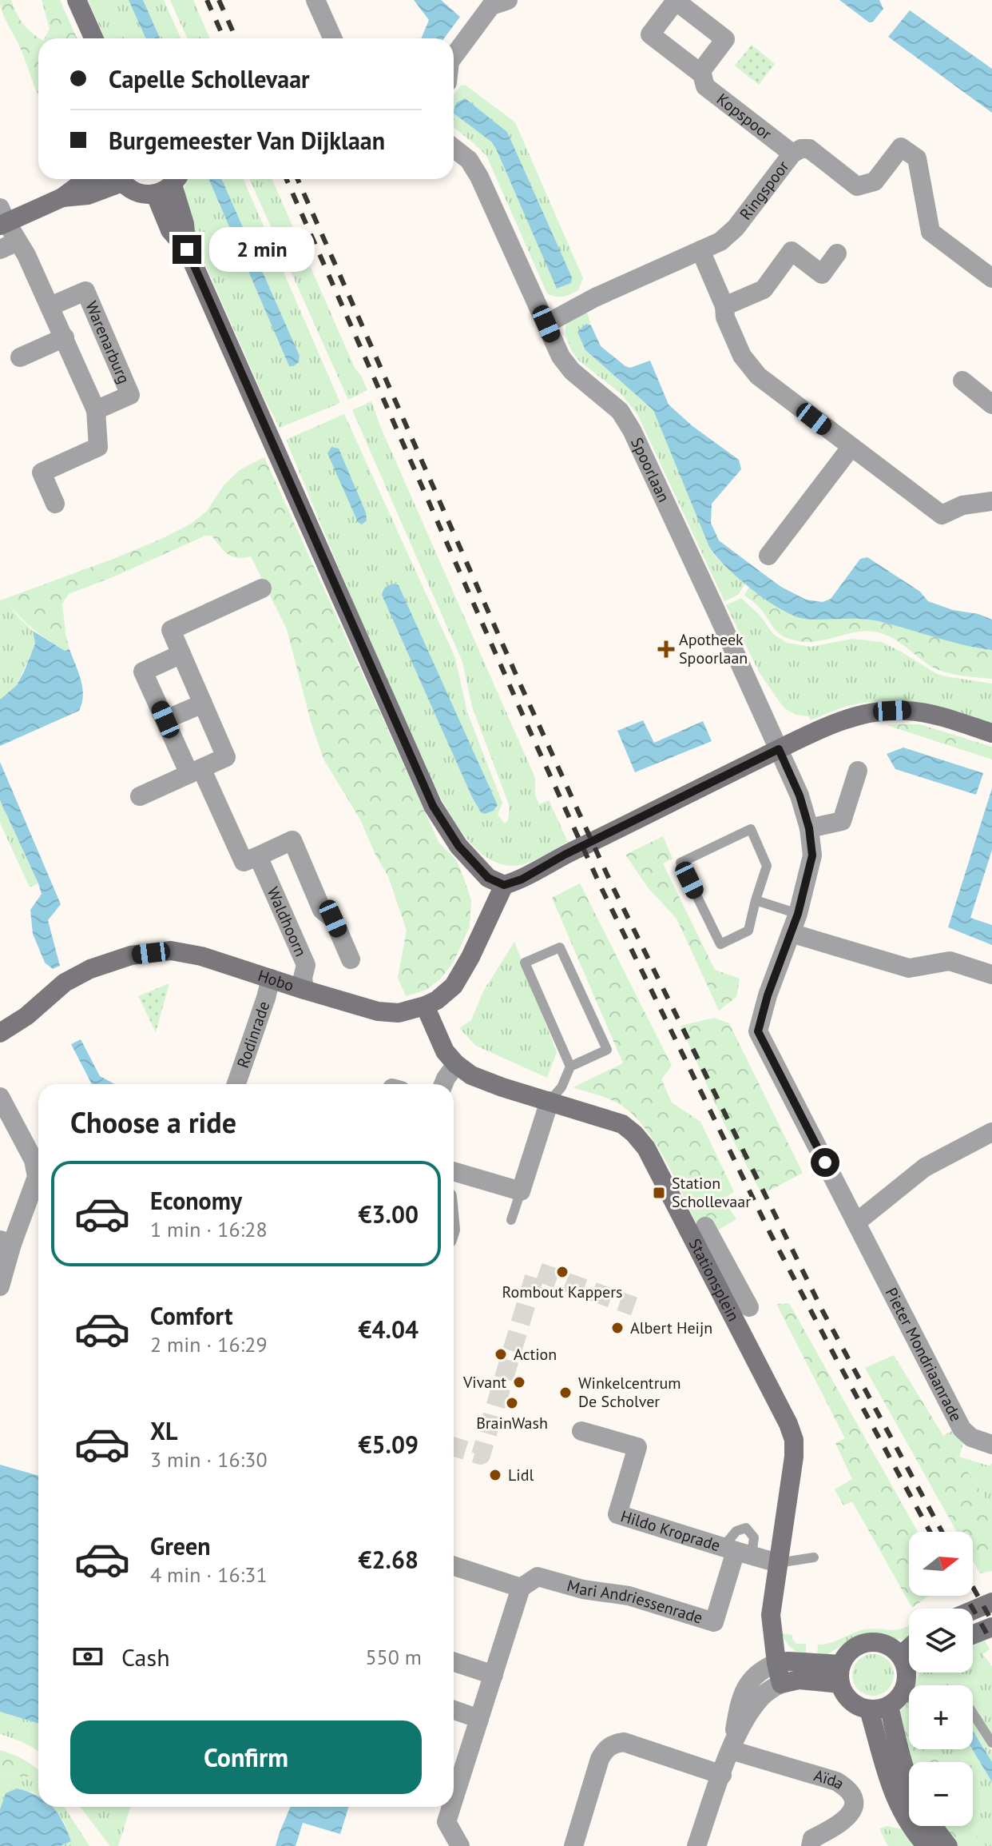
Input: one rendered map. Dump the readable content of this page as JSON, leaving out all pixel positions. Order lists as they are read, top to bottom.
{
  "streets": {
    "street": [
      "Kopspoor",
      "Ringspoor",
      "Warenarburg",
      "Spoorlaan",
      "Waldhoorn",
      "Hobo",
      "Rodinrade",
      "Stationsplein",
      "Pieter Mondriaanrade",
      "Hildo Kroprade",
      "Mari Andriessenrade",
      "Aïda"
    ]
  },
  "crossings": [
    ["Kopspoor", "Ringspoor"],
    ["Ringspoor", "Spoorlaan"],
    ["Spoorlaan", "Pieter Mondriaanrade"],
    ["Waldhoorn", "Hobo"],
    ["Hobo", "Rodinrade"],
    ["Hobo", "Stationsplein"],
    ["Hildo Kroprade", "Mari Andriessenrade"]
  ],
  "places": {
    "health": ["Apotheek Spoorlaan"],
    "transit": ["Station Schollevaar"],
    "other": [
      "Rombout Kappers",
      "Albert Heijn",
      "Action",
      "Vivant",
      "Winkelcentrum De Scholver",
      "BrainWash",
      "Lidl"
    ]
  },
  "north": "right",
  "page": {
    "banner": ["Capelle Schollevaar", "Burgemeester Van Dijklaan"],
    "bubble": "2 min",
    "heading": "Choose a ride",
    "list": [
      {
        "name": "Economy",
        "note": "1 min · 16:28",
        "value": "€3.00"
      },
      {
        "name": "Comfort",
        "note": "2 min · 16:29",
        "value": "€4.04"
      },
      {
        "name": "XL",
        "note": "3 min · 16:30",
        "value": "€5.09"
      },
      {
        "name": "Green",
        "note": "4 min · 16:31",
        "value": "€2.68"
      }
    ],
    "map_buttons": ["+", "−"],
    "pay": ["Cash", "550 m"],
    "buttons": "Confirm"
  }
}
